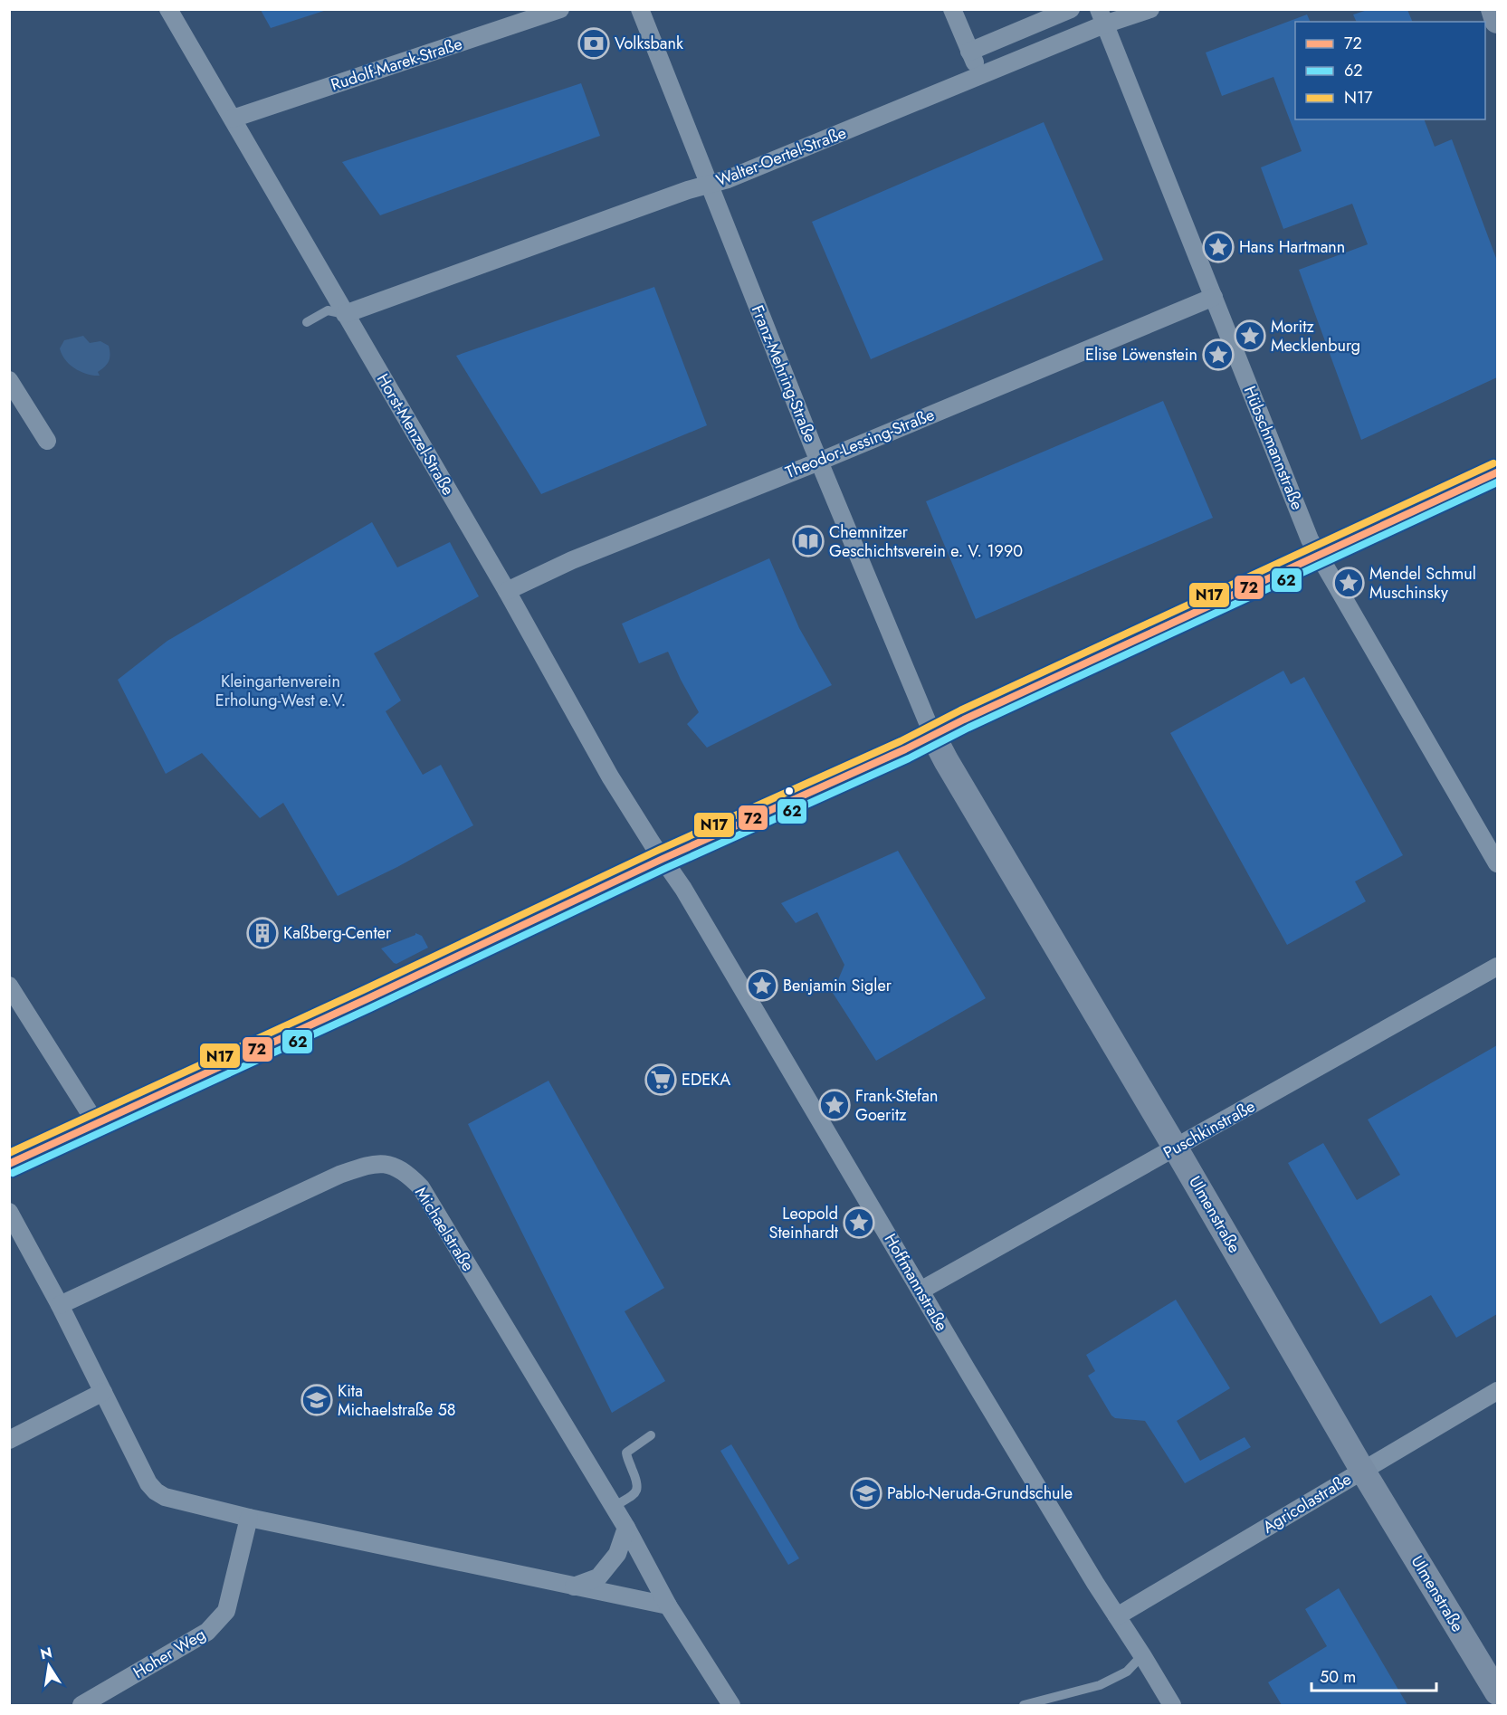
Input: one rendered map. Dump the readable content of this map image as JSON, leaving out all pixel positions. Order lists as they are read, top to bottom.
{
  "streets": {
    "street": [
      "Rudolf-Marek-Straße",
      "Walter-Oertel-Straße",
      "Franz-Mehring-Straße",
      "Horst-Menzel-Straße",
      "Theodor-Lessing-Straße",
      "Hübschmannstraße",
      "Puschkinstraße",
      "Ulmenstraße",
      "Michaelstraße",
      "Hoffmannstraße",
      "Agricolastraße",
      "Hoher Weg"
    ]
  },
  "crossings": [
    ["Rudolf-Marek-Straße", "Horst-Menzel-Straße"],
    ["Walter-Oertel-Straße", "Franz-Mehring-Straße"],
    ["Walter-Oertel-Straße", "Horst-Menzel-Straße"],
    ["Walter-Oertel-Straße", "Hübschmannstraße"],
    ["Franz-Mehring-Straße", "Theodor-Lessing-Straße"],
    ["Franz-Mehring-Straße", "Ulmenstraße"],
    ["Horst-Menzel-Straße", "Theodor-Lessing-Straße"],
    ["Horst-Menzel-Straße", "Hoffmannstraße"],
    ["Theodor-Lessing-Straße", "Hübschmannstraße"],
    ["Puschkinstraße", "Ulmenstraße"],
    ["Puschkinstraße", "Hoffmannstraße"],
    ["Ulmenstraße", "Agricolastraße"],
    ["Hoffmannstraße", "Agricolastraße"]
  ],
  "parks": ["Kleingartenverein Erholung-West e.V."],
  "places": {
    "bank": ["Volksbank"],
    "place": [
      "Hans Hartmann",
      "Moritz Mecklenburg",
      "Elise Löwenstein",
      "Mendel Schmul Muschinsky",
      "Benjamin Sigler",
      "Frank-Stefan Goeritz",
      "Leopold Steinhardt"
    ],
    "library": ["Chemnitzer Geschichtsverein e. V. 1990"],
    "building": ["Kaßberg-Center"],
    "supermarket": ["EDEKA"],
    "school or university": ["Kita Michaelstraße 58", "Pablo-Neruda-Grundschule"]
  },
  "lines": ["transit line N17", "transit line 72", "transit line 62"],
  "legend": ["72", "62", "N17"],
  "scale_bar": "50 m",
  "north": "top"
}
